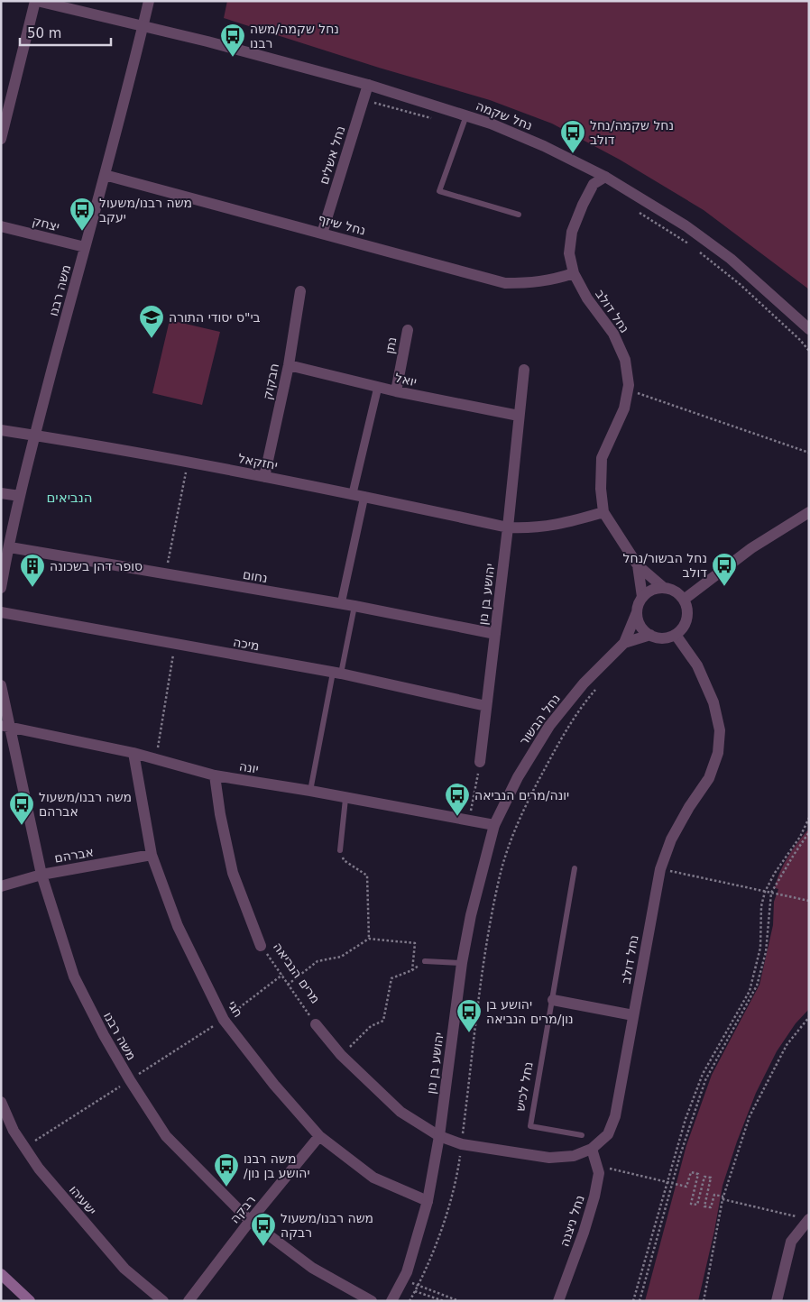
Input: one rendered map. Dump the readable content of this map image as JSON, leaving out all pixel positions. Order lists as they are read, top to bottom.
{
  "streets": {
    "street": [
      "נחל שקמה",
      "נחל אשלים",
      "יצחק",
      "נחל שיזף",
      "משה רבנו",
      "נחל דולב",
      "נתן",
      "יואל",
      "חבקוק",
      "יחזקאל",
      "נחום",
      "יהושע בן נון",
      "מיכה",
      "נחל הבשור",
      "יונה",
      "אברהם",
      "מרים הנביאה",
      "חגי",
      "ישעיהו",
      "רבקה",
      "נחל ניצנה"
    ],
    "lane": ["נחל לכיש"]
  },
  "crossings": [
    ["נחל שקמה", "נחל אשלים"],
    ["נחל שקמה", "משה רבנו"],
    ["נחל שקמה", "נחל דולב"],
    ["נחל אשלים", "נחל שיזף"],
    ["יצחק", "משה רבנו"],
    ["נחל שיזף", "משה רבנו"],
    ["נחל שיזף", "נחל דולב"],
    ["משה רבנו", "יחזקאל"],
    ["משה רבנו", "נחום"],
    ["משה רבנו", "יונה"],
    ["משה רבנו", "אברהם"],
    ["משה רבנו", "רבקה"],
    ["נחל דולב", "יחזקאל"],
    ["נחל דולב", "יהושע בן נון"],
    ["נחל דולב", "נחל הבשור"],
    ["נחל דולב", "מרים הנביאה"],
    ["נחל דולב", "נחל ניצנה"],
    ["נתן", "יואל"],
    ["יואל", "חבקוק"],
    ["יואל", "יהושע בן נון"],
    ["חבקוק", "יחזקאל"],
    ["יחזקאל", "יהושע בן נון"],
    ["נחום", "יהושע בן נון"],
    ["יהושע בן נון", "מיכה"],
    ["יהושע בן נון", "נחל הבשור"],
    ["יהושע בן נון", "יונה"],
    ["יהושע בן נון", "מרים הנביאה"],
    ["יהושע בן נון", "חגי"],
    ["נחל הבשור", "יונה"],
    ["יונה", "מרים הנביאה"],
    ["יונה", "חגי"],
    ["אברהם", "חגי"],
    ["חגי", "רבקה"]
  ],
  "districts": ["הנביאים"],
  "places": {
    "bus stop": [
      "נחל שקמה/משה רבנו",
      "נחל שקמה/נחל דולב",
      "משה רבנו/משעול יעקב",
      "נחל הבשור/נחל דולב",
      "יונה/מרים הנביאה",
      "משה רבנו/משעול אברהם",
      "יהושע בן נון/מרים הנביאה",
      "משה רבנו /יהושע בן נון",
      "משה רבנו/משעול רבקה"
    ],
    "school or university": ["בי\"ס יסודי התורה"],
    "building": ["סופר דהן בשכונה"]
  },
  "scale_bar": "50 m"
}
